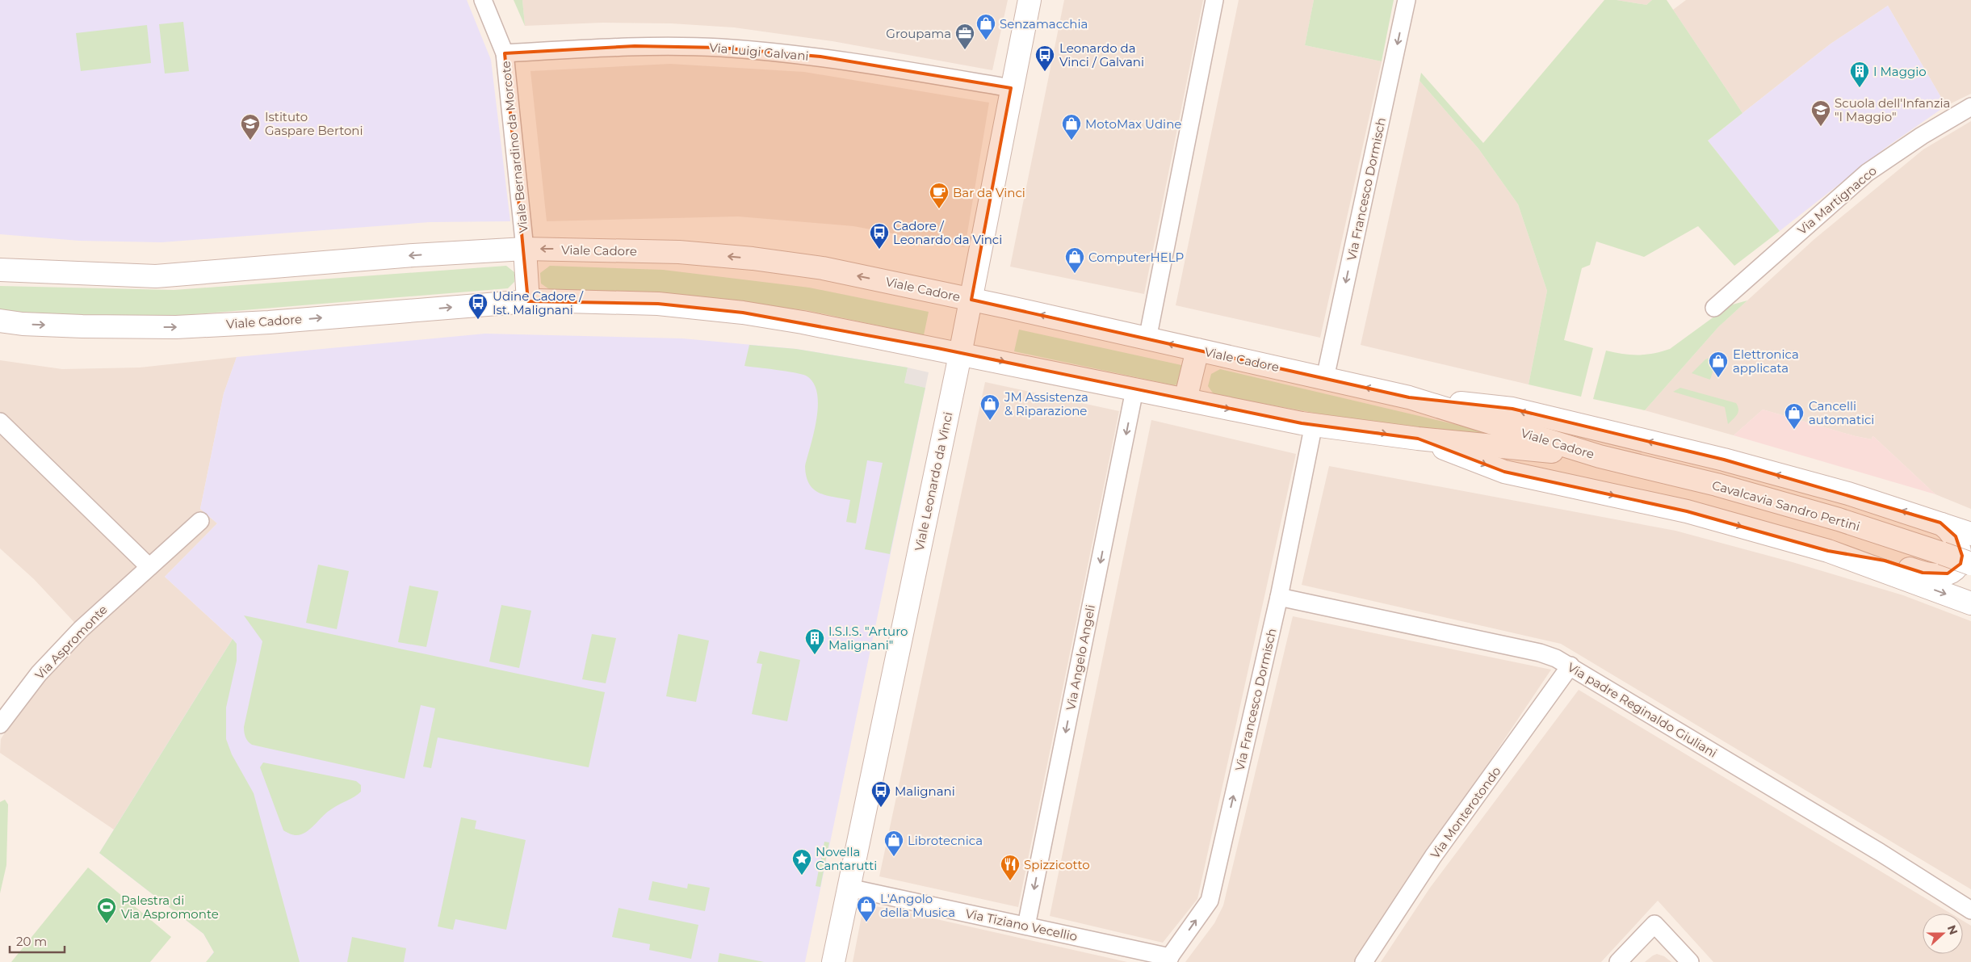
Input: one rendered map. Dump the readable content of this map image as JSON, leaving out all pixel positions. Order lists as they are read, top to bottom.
{
  "streets": {
    "main road": ["Viale Cadore", "Viale Leonardo da Vinci", "Cavalcavia Sandro Pertini"],
    "street": [
      "Via Luigi Galvani",
      "Viale Bernardino da Morcote",
      "Via Francesco Dormisch",
      "Via Martignacco",
      "Via Aspromonte",
      "Via Angelo Angeli",
      "Via padre Reginaldo Giuliani",
      "Via Monterotondo",
      "Via Tiziano Vecellio"
    ]
  },
  "crossings": [
    ["Via Luigi Galvani", "Viale Bernardino da Morcote"],
    ["Via Luigi Galvani", "Viale Leonardo da Vinci"],
    ["Viale Bernardino da Morcote", "Viale Cadore"],
    ["Via Francesco Dormisch", "Viale Cadore"],
    ["Via Francesco Dormisch", "Via padre Reginaldo Giuliani"],
    ["Via Francesco Dormisch", "Via Tiziano Vecellio"],
    ["Viale Cadore", "Viale Leonardo da Vinci"],
    ["Viale Cadore", "Cavalcavia Sandro Pertini"],
    ["Viale Cadore", "Via Angelo Angeli"],
    ["Viale Leonardo da Vinci", "Via Tiziano Vecellio"],
    ["Via Angelo Angeli", "Via Tiziano Vecellio"],
    ["Via padre Reginaldo Giuliani", "Via Monterotondo"]
  ],
  "one_way": ["Via Angelo Angeli"],
  "places": {
    "shop": [
      "Senzamacchia",
      "MotoMax Udine",
      "ComputerHELP",
      "Elettronica applicata",
      "JM Assistenza & Riparazione",
      "Cancelli automatici",
      "Librotecnica",
      "L'Angolo della Musica"
    ],
    "office": ["Groupama"],
    "bus stop": [
      "Leonardo da Vinci / Galvani",
      "Cadore / Leonardo da Vinci",
      "Udine Cadore / Ist. Malignani",
      "Malignani"
    ],
    "building": ["I Maggio", "I.S.I.S. \"Arturo Malignani\""],
    "school or university": ["Scuola dell'Infanzia \"I Maggio\"", "Istituto Gaspare Bertoni"],
    "cafe": ["Bar da Vinci"],
    "place": ["Novella Cantarutti"],
    "restaurant": ["Spizzicotto"],
    "sports": ["Palestra di Via Aspromonte"]
  },
  "scale_bar": "20 m",
  "north": "right"
}
